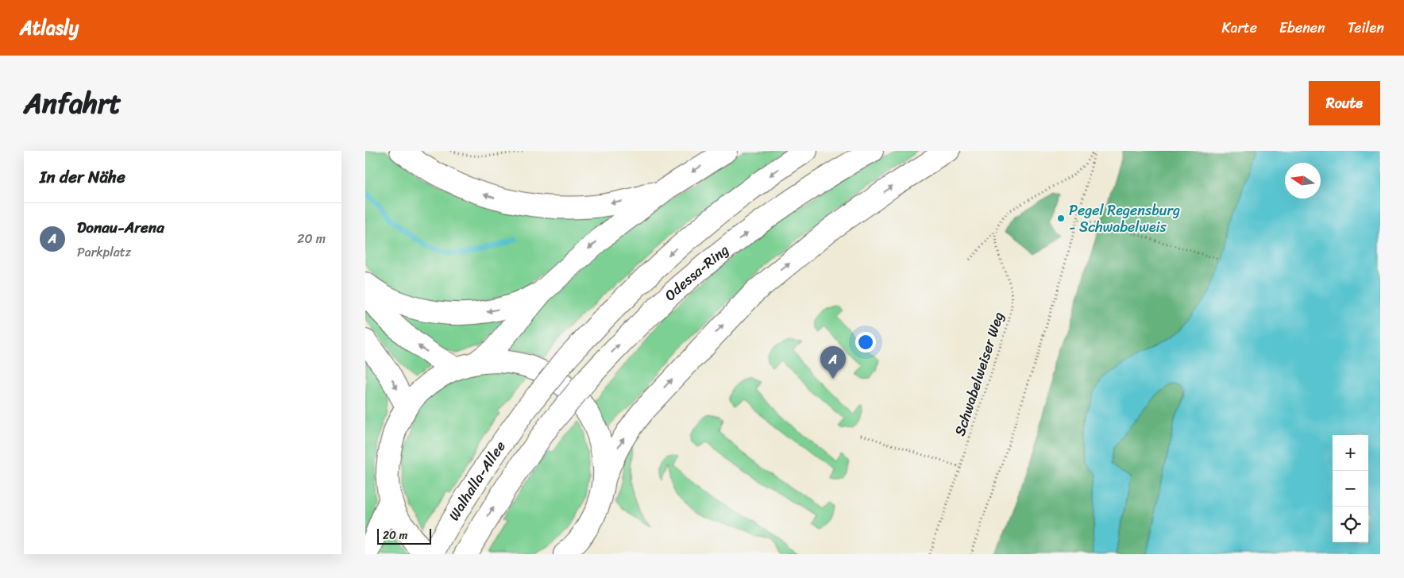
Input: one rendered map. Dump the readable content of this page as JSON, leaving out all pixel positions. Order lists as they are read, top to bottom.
{
  "streets": {
    "main road": ["Odessa-Ring", "Walhalla-Allee"],
    "path": ["Schwabelweiser Weg"]
  },
  "crossings": [
    ["Odessa-Ring", "Walhalla-Allee"]
  ],
  "places": ["Pegel Regensburg - Schwabelweis"],
  "scale_bar": "20 m",
  "north": "left",
  "page": {
    "header": "Atlasly",
    "nav": ["Karte", "Ebenen", "Teilen"],
    "title": "Anfahrt",
    "buttons": "Route",
    "heading": "In der Nähe",
    "list": [
      {
        "mark": "A",
        "name": "Donau-Arena",
        "note": "Parkplatz",
        "value": "20 m"
      }
    ],
    "pins": "A",
    "map_buttons": ["+", "−"],
    "scale": "20 m"
  }
}
